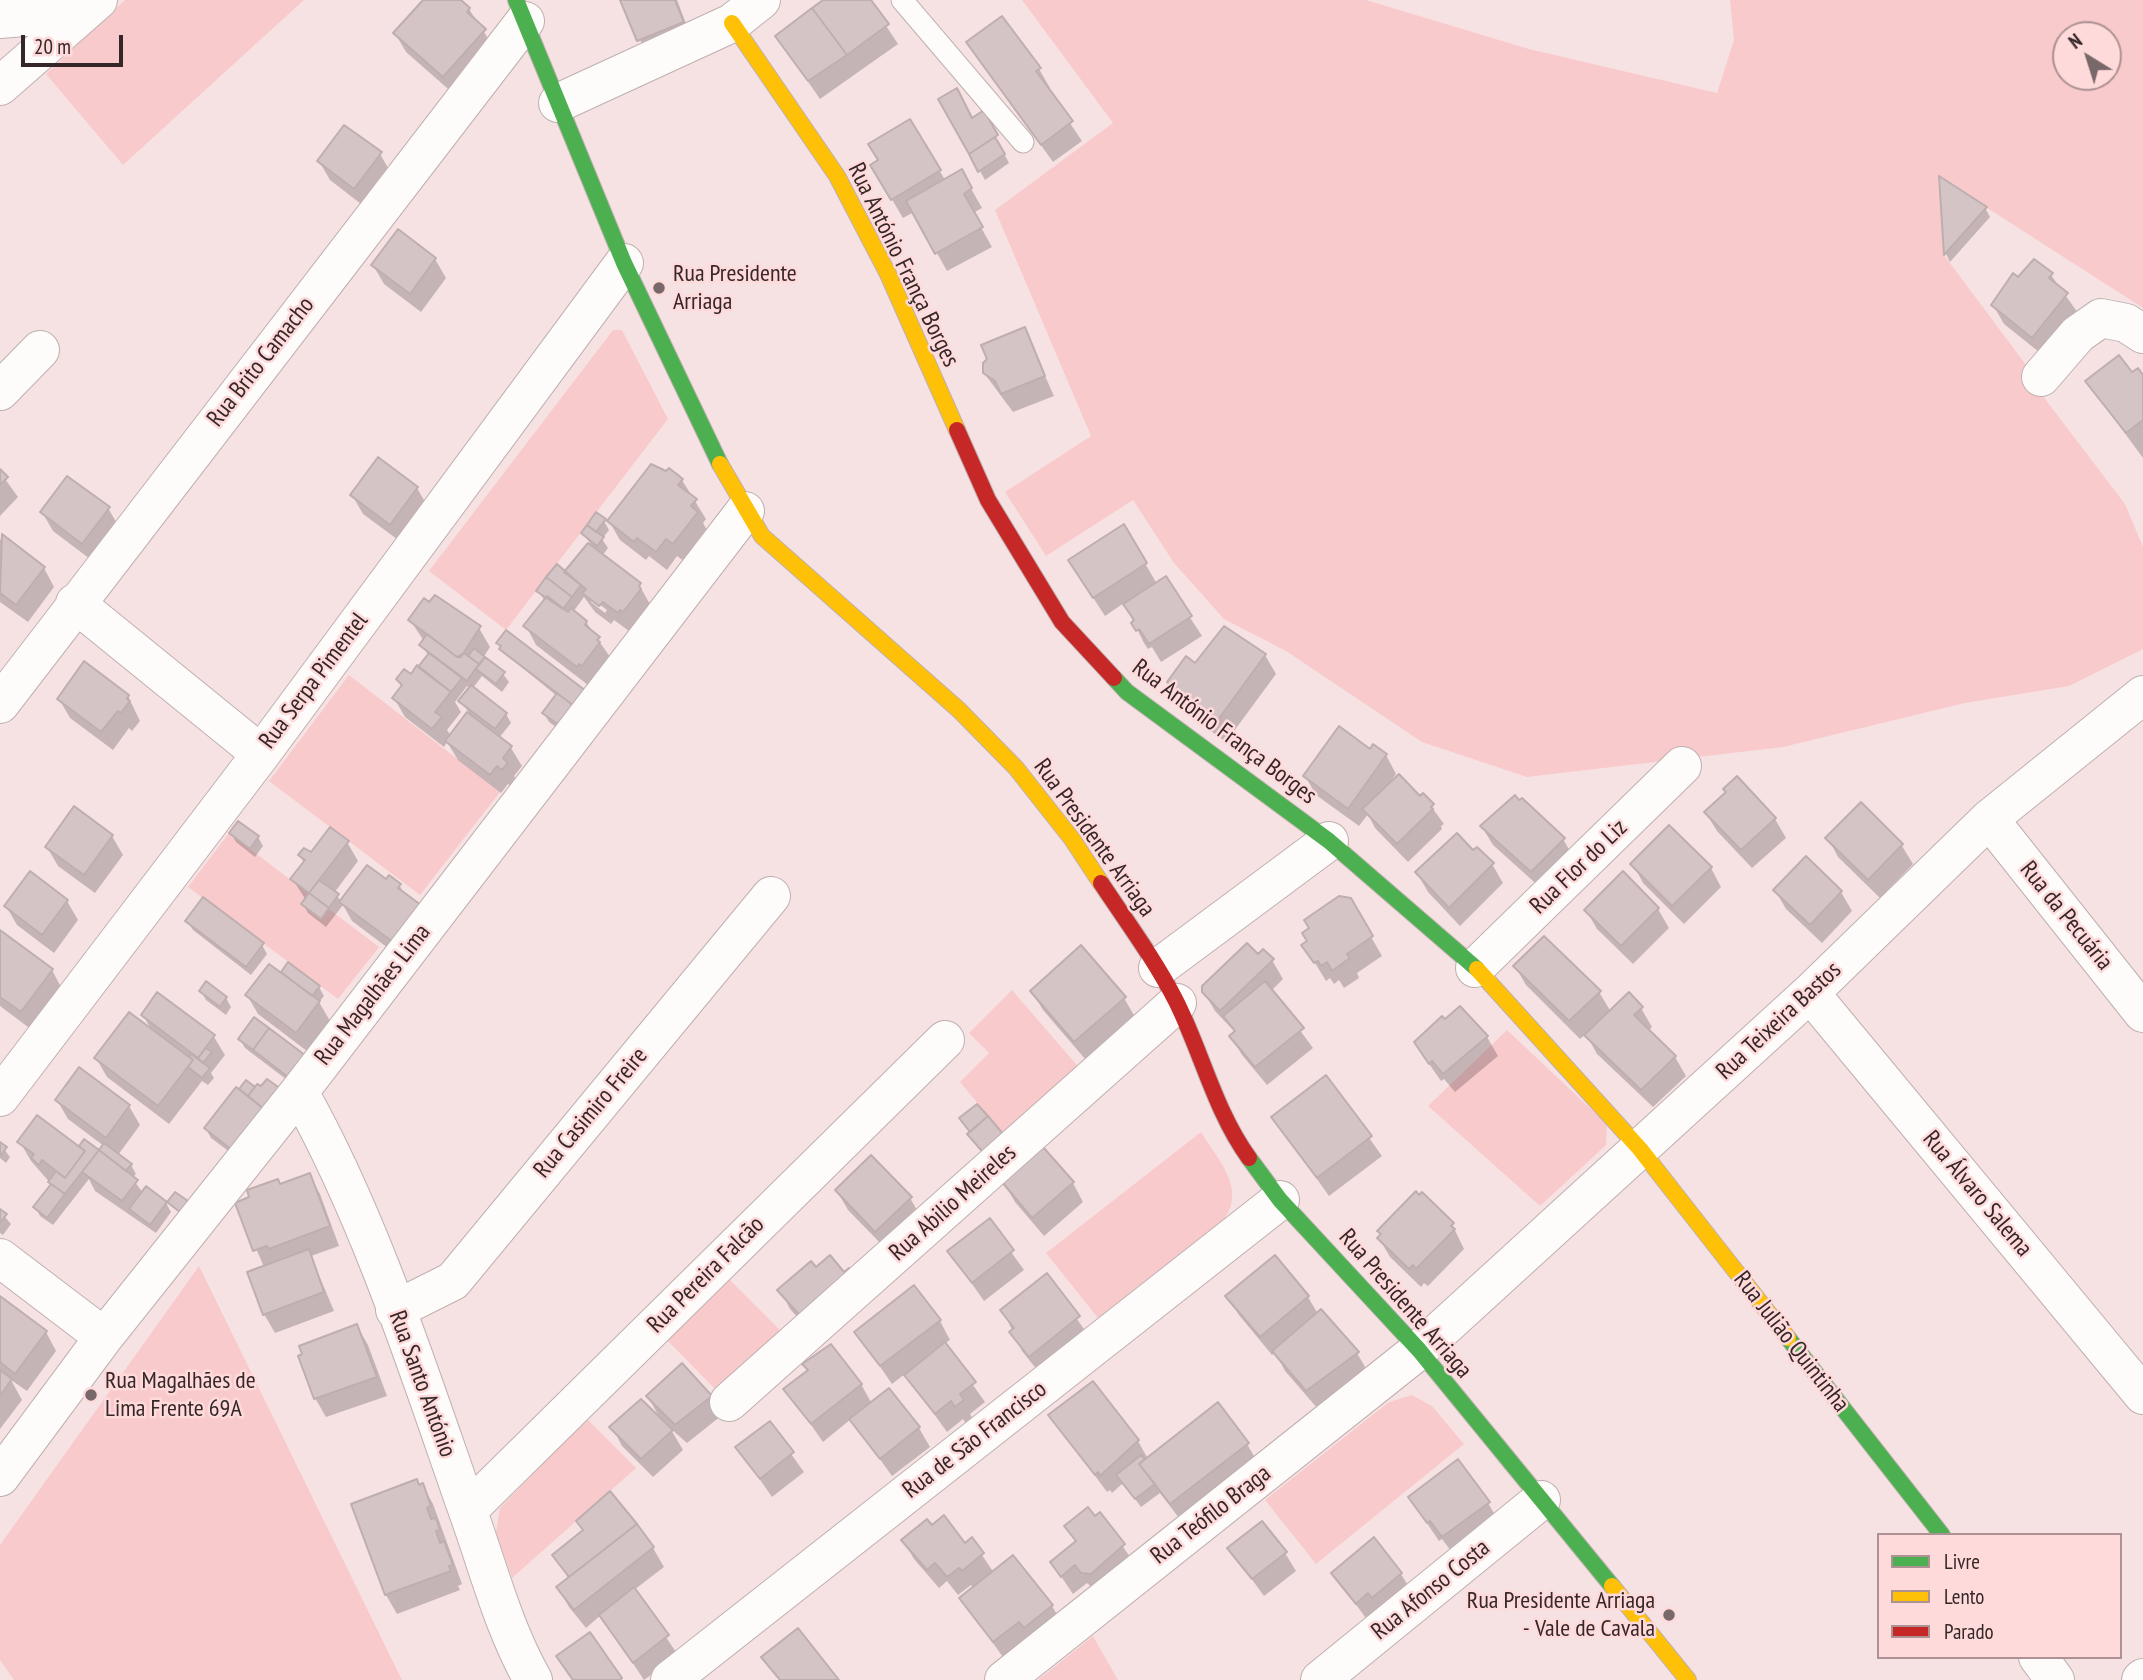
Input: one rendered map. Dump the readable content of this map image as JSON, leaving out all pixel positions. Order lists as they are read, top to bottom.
{
  "streets": {
    "street": [
      "Rua António França Borges",
      "Rua Brito Camacho",
      "Rua Serpa Pimentel",
      "Rua Presidente Arriaga",
      "Rua Flor do Liz",
      "Rua da Pecuária",
      "Rua Magalhães Lima",
      "Rua Teixeira Bastos",
      "Rua Casimiro Freire",
      "Rua Álvaro Salema",
      "Rua Abilio Meireles",
      "Rua Pereira Falcão",
      "Rua Julião Quintinha",
      "Rua Santo António",
      "Rua de São Francisco",
      "Rua Teófilo Braga",
      "Rua Afonso Costa"
    ]
  },
  "crossings": [
    ["Rua António França Borges", "Rua Flor do Liz"],
    ["Rua António França Borges", "Rua Teixeira Bastos"],
    ["Rua António França Borges", "Rua Julião Quintinha"],
    ["Rua Brito Camacho", "Rua Presidente Arriaga"],
    ["Rua Serpa Pimentel", "Rua Presidente Arriaga"],
    ["Rua Presidente Arriaga", "Rua Magalhães Lima"],
    ["Rua Presidente Arriaga", "Rua Teixeira Bastos"],
    ["Rua Presidente Arriaga", "Rua Abilio Meireles"],
    ["Rua Presidente Arriaga", "Rua de São Francisco"],
    ["Rua Presidente Arriaga", "Rua Teófilo Braga"],
    ["Rua Presidente Arriaga", "Rua Afonso Costa"],
    ["Rua da Pecuária", "Rua Teixeira Bastos"],
    ["Rua Magalhães Lima", "Rua Santo António"],
    ["Rua Teixeira Bastos", "Rua Álvaro Salema"],
    ["Rua Teixeira Bastos", "Rua Julião Quintinha"],
    ["Rua Teixeira Bastos", "Rua Teófilo Braga"],
    ["Rua Casimiro Freire", "Rua Santo António"],
    ["Rua Pereira Falcão", "Rua Santo António"]
  ],
  "places": ["Rua Presidente Arriaga", "Rua Magalhães de Lima Frente 69A", "Rua Presidente Arriaga - Vale de Cavala"],
  "legend": ["Livre", "Lento", "Parado"],
  "scale_bar": "20 m",
  "north": "top left"
}
